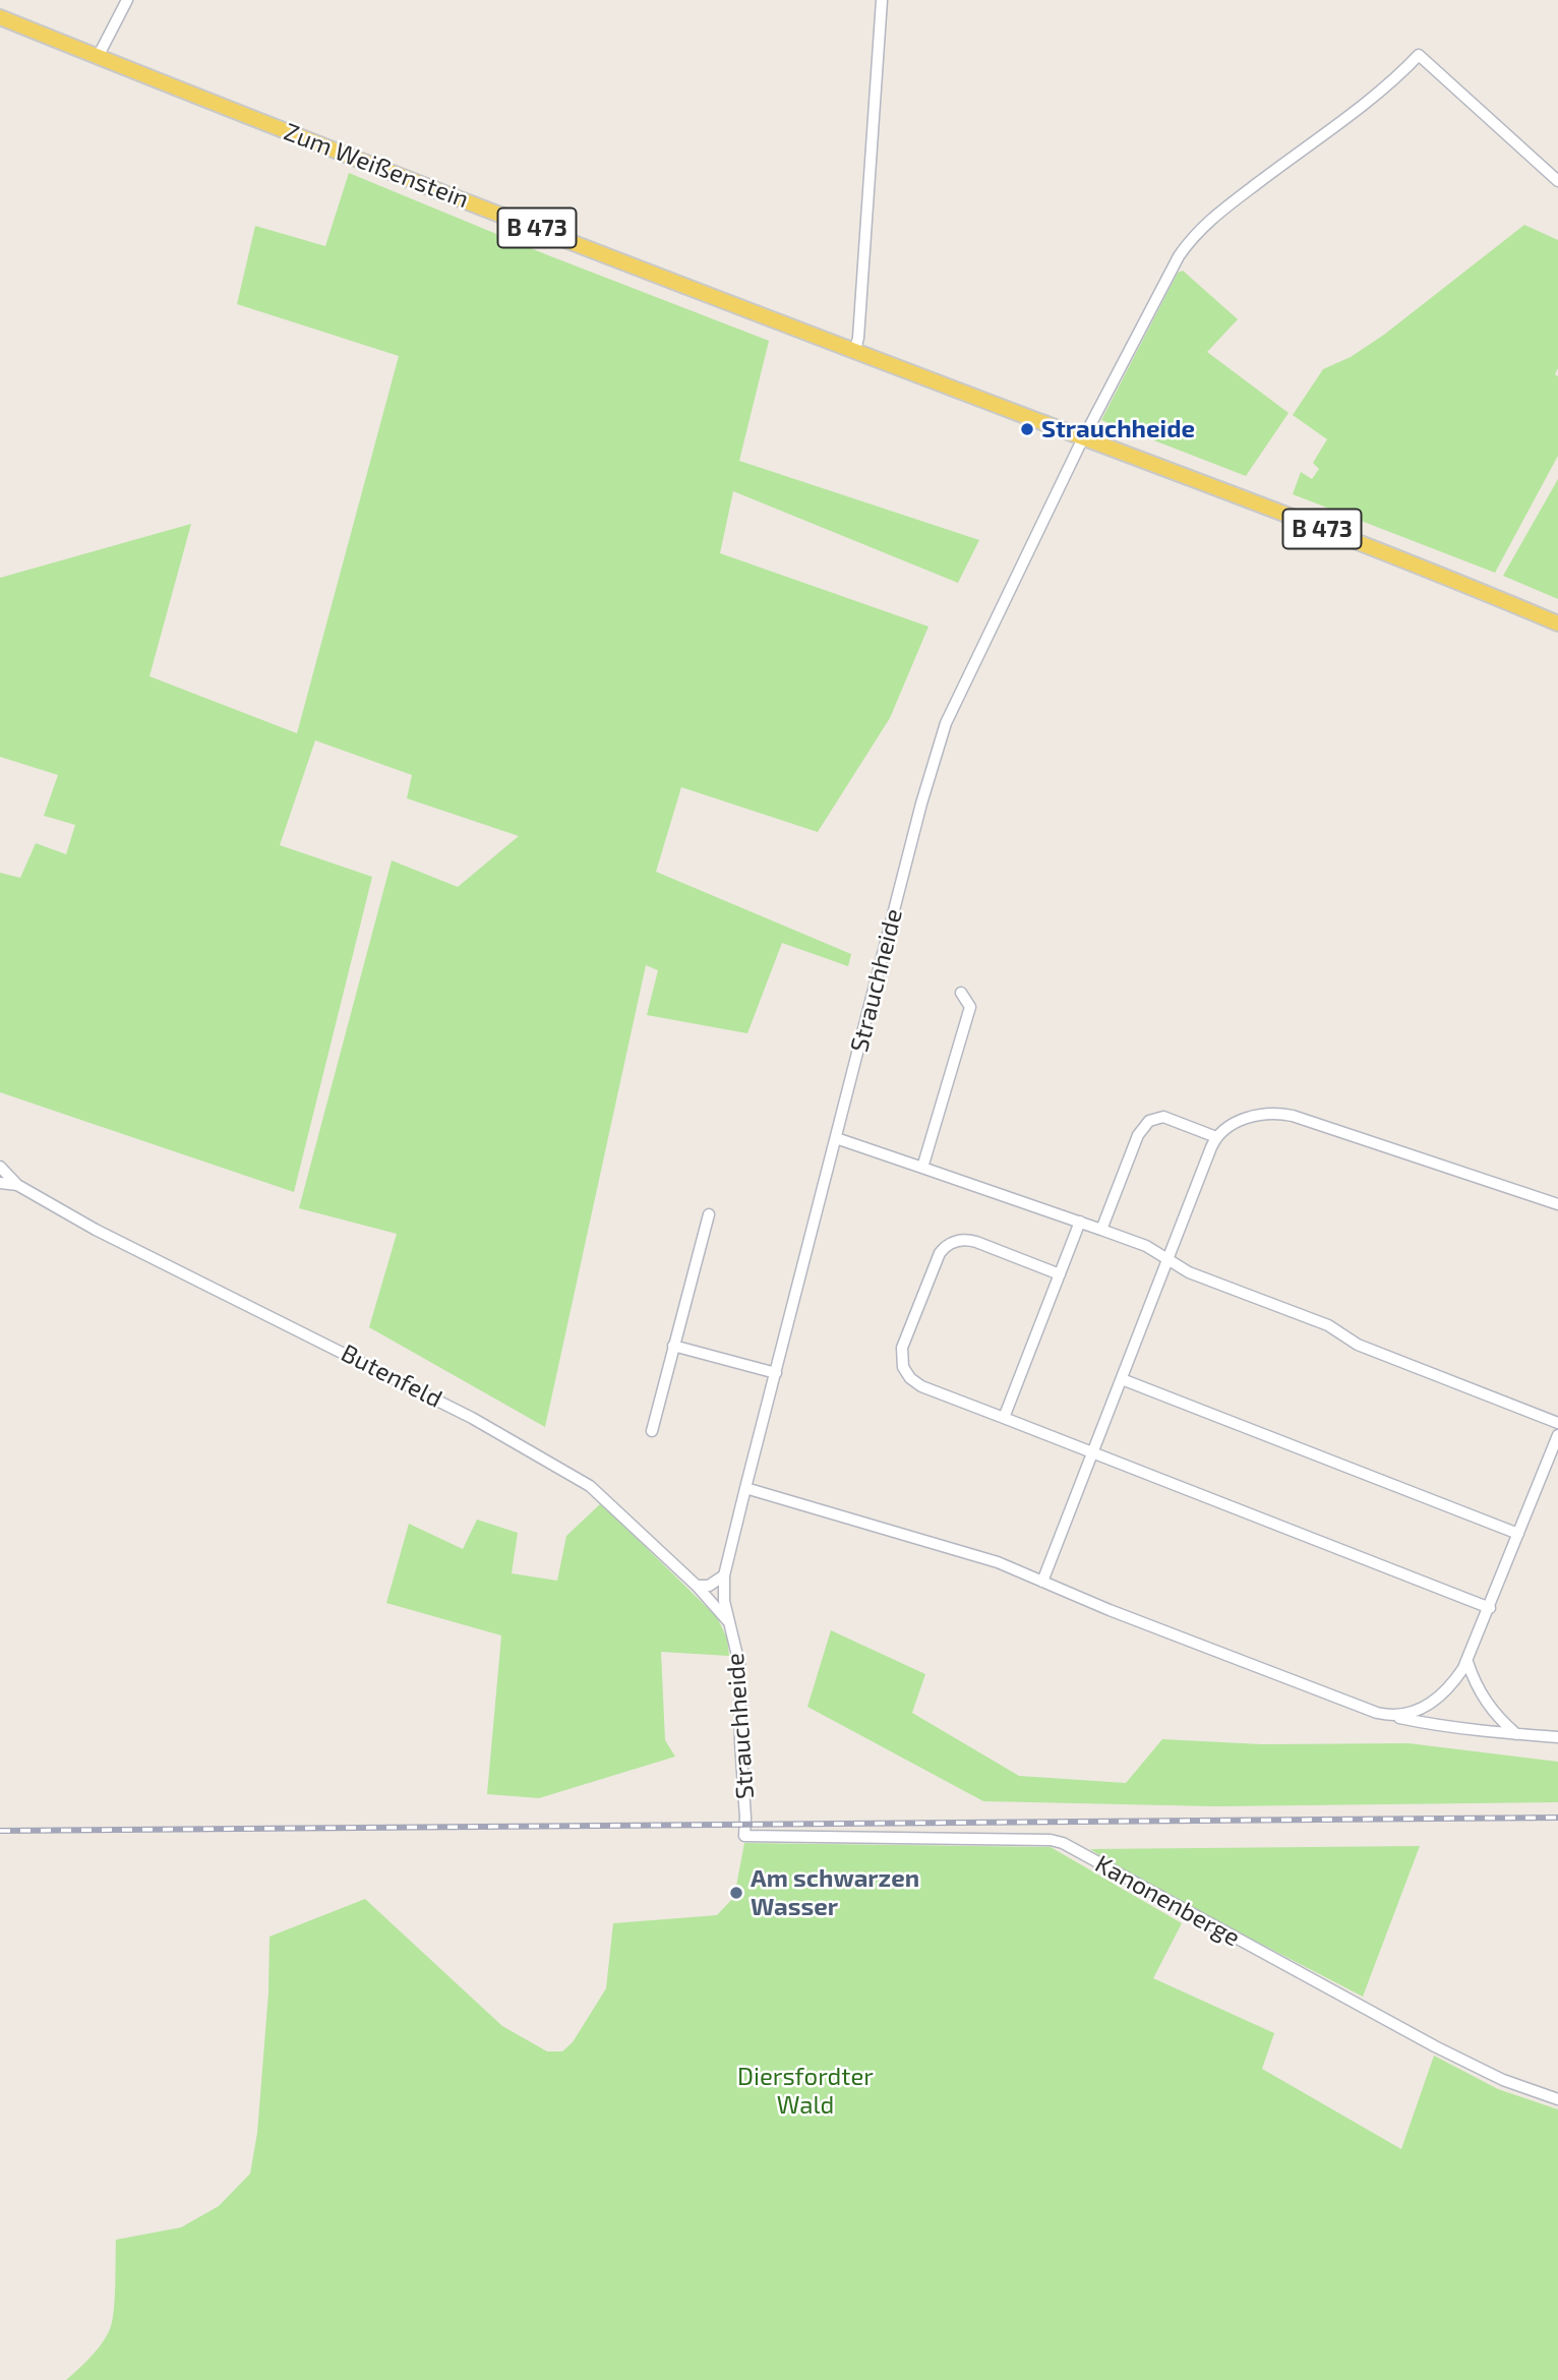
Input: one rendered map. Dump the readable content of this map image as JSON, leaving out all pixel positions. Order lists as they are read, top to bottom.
{
  "streets": {
    "main road": ["Zum Weißenstein", "B 473"],
    "street": ["Strauchheide", "Butenfeld", "Kanonenberge"]
  },
  "crossings": [
    ["Zum Weißenstein", "B 473"],
    ["Zum Weißenstein", "Strauchheide"],
    ["B 473", "Strauchheide"],
    ["Strauchheide", "Butenfeld"],
    ["Strauchheide", "Kanonenberge"]
  ],
  "parks": ["Diersfordter Wald"],
  "places": ["Strauchheide", "Am schwarzen Wasser"]
}
